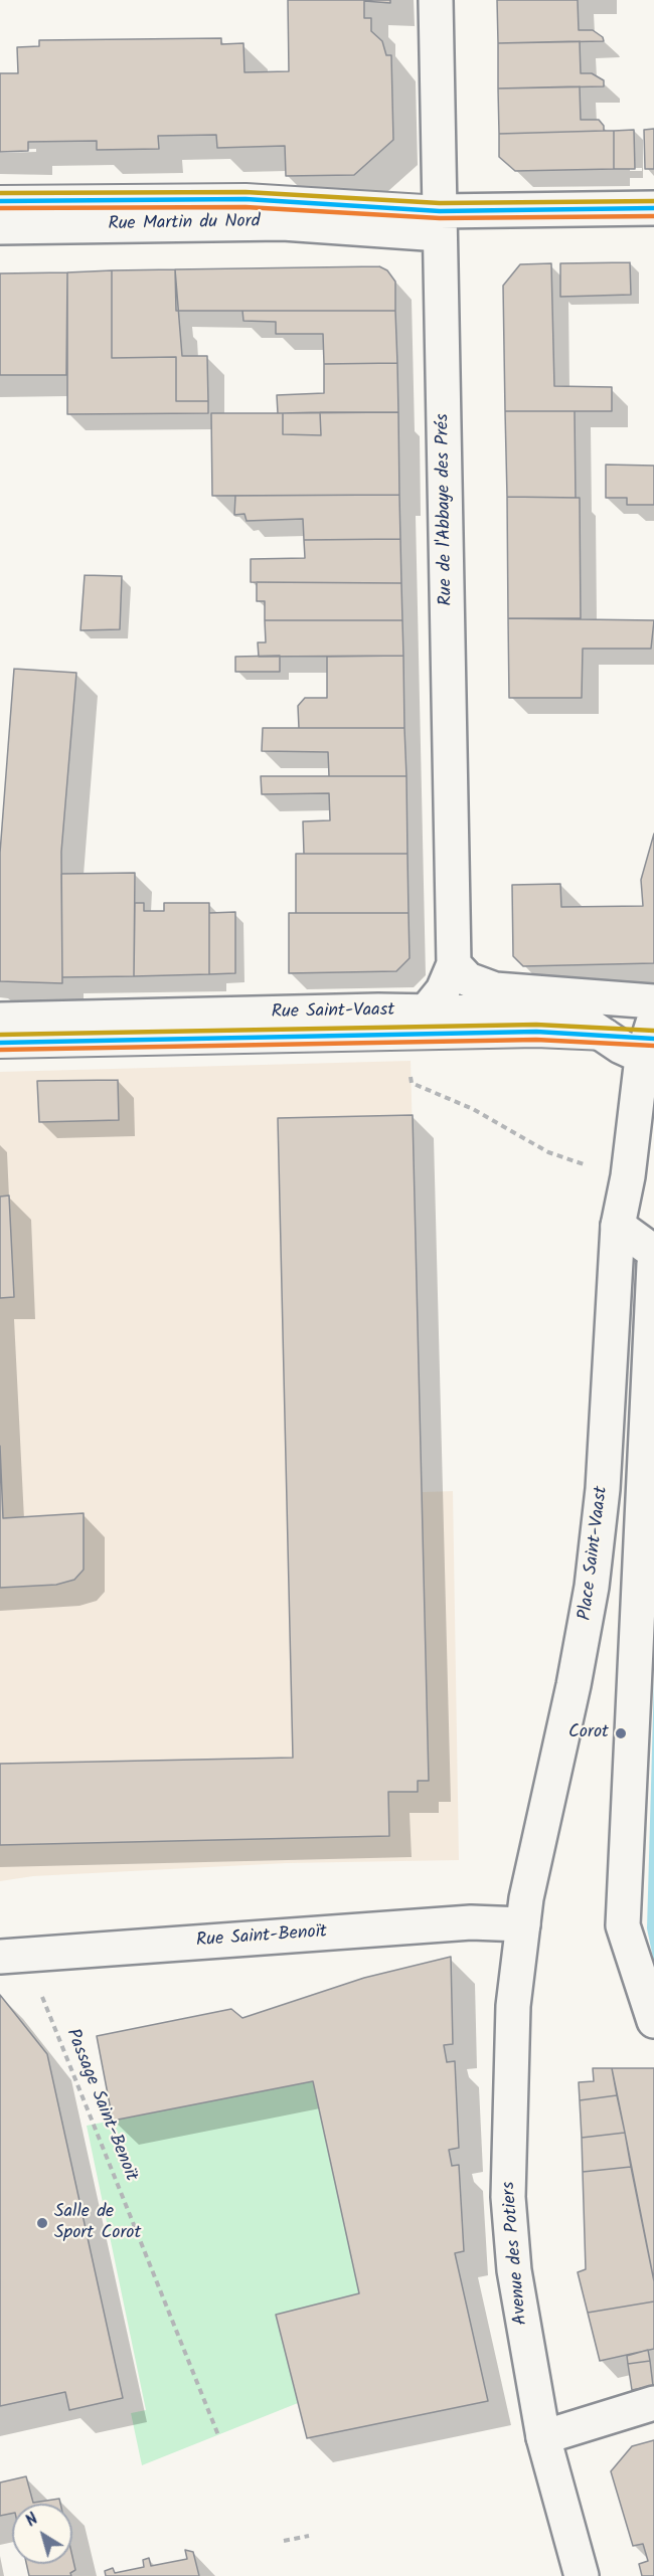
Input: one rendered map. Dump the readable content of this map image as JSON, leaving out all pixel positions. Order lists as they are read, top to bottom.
{
  "streets": {
    "street": [
      "Rue Martin du Nord",
      "Rue de l'Abbaye des Prés",
      "Rue Saint-Vaast",
      "Place Saint-Vaast",
      "Rue Saint-Benoït",
      "Avenue des Potiers"
    ],
    "path": ["Passage Saint-Benoït"]
  },
  "crossings": [
    ["Rue Martin du Nord", "Rue de l'Abbaye des Prés"],
    ["Rue de l'Abbaye des Prés", "Rue Saint-Vaast"],
    ["Rue Saint-Vaast", "Place Saint-Vaast"],
    ["Place Saint-Vaast", "Rue Saint-Benoït"],
    ["Place Saint-Vaast", "Avenue des Potiers"],
    ["Rue Saint-Benoït", "Passage Saint-Benoït"],
    ["Rue Saint-Benoït", "Avenue des Potiers"]
  ],
  "places": ["Corot", "Salle de Sport Corot"],
  "north": "top left"
}
